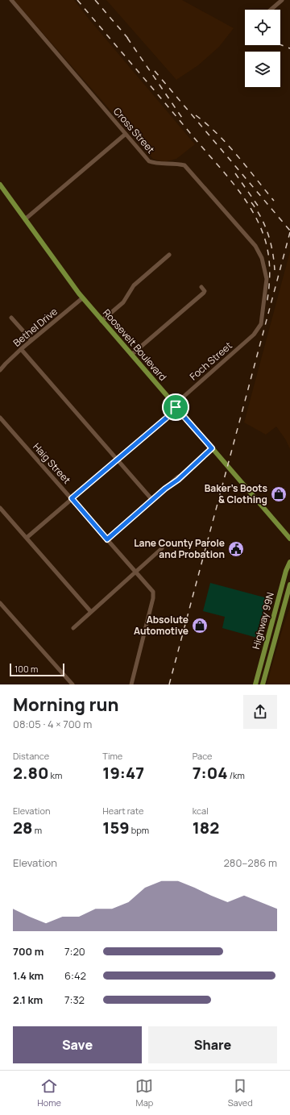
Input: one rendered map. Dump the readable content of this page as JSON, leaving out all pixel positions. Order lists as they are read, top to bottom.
{
  "streets": {
    "main road": ["Roosevelt Boulevard", "Highway 99N"],
    "street": [
      "Cross Street",
      "Bethel Drive",
      "Foch Street",
      "Haig Street"
    ]
  },
  "crossings": [
    ["Cross Street", "Foch Street"],
    ["Bethel Drive", "Roosevelt Boulevard"],
    ["Roosevelt Boulevard", "Foch Street"],
    ["Foch Street", "Haig Street"]
  ],
  "places": {
    "shop": ["Baker's Boots & Clothing", "Absolute Automotive"],
    "public building": ["Lane County Parole and Probation"]
  },
  "scale_bar": "100 m",
  "page": {
    "scale": "100 m",
    "heading": ["Morning run", "08:05 · 4 × 700 m"],
    "stats": [
      ["Distance", "2.80 km"],
      ["Time", "19:47"],
      ["Pace", "7:04 /km"],
      ["Elevation", "28 m"],
      ["Heart rate", "159 bpm"],
      ["kcal", "182"]
    ],
    "chart": ["Elevation", "280–286 m"],
    "list": [
      {
        "name": "700 m",
        "note": "7:20"
      },
      {
        "name": "1.4 km",
        "note": "6:42"
      },
      {
        "name": "2.1 km",
        "note": "7:32"
      }
    ],
    "buttons": ["Save", "Share"],
    "tabs": ["Home", "Map", "Saved"]
  }
}
